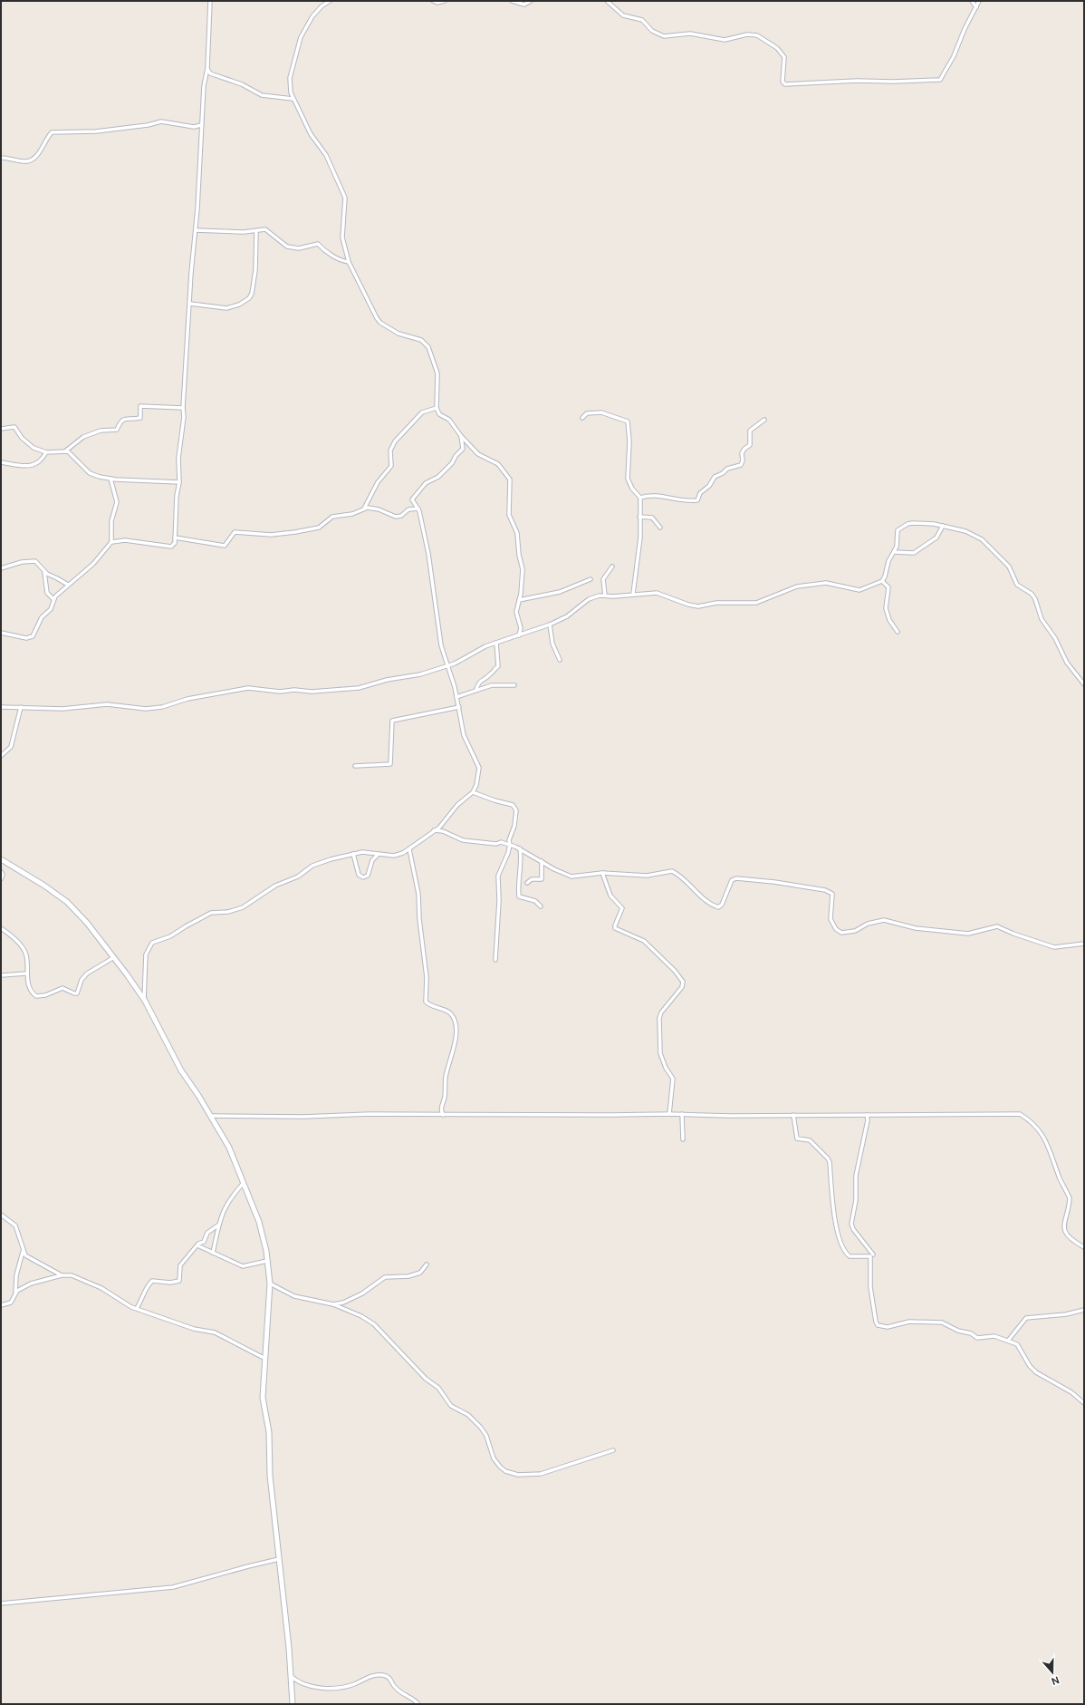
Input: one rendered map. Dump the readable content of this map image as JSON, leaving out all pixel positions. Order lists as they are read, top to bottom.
{
  "north": "bottom"
}
